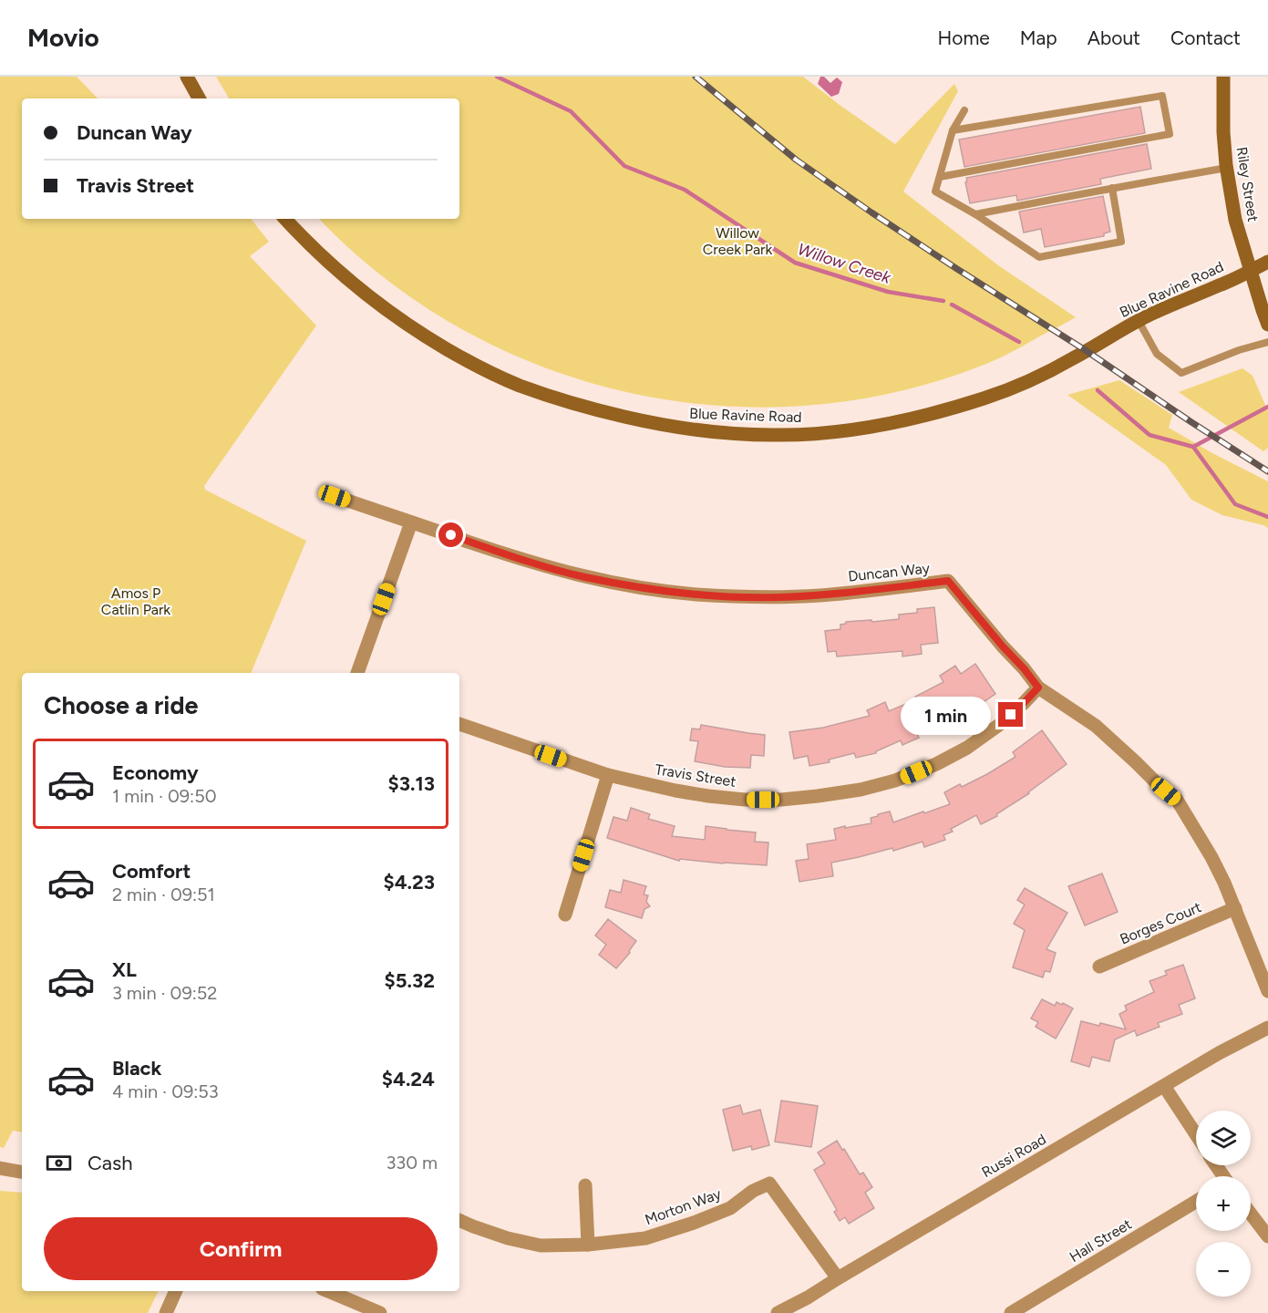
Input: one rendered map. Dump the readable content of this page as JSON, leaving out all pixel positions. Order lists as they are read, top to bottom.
{
  "streets": {
    "main road": ["Riley Street", "Blue Ravine Road"],
    "street": [
      "Duncan Way",
      "Travis Street",
      "Borges Court",
      "Russi Road",
      "Morton Way",
      "Hall Street"
    ]
  },
  "crossings": [
    ["Riley Street", "Blue Ravine Road"],
    ["Duncan Way", "Travis Street"],
    ["Duncan Way", "Borges Court"],
    ["Russi Road", "Morton Way"]
  ],
  "water": ["Willow Creek"],
  "parks": ["Willow Creek Park", "Amos P Catlin Park"],
  "page": {
    "header": "Movio",
    "nav": [
      "Home",
      "Map",
      "About",
      "Contact"
    ],
    "banner": ["Duncan Way", "Travis Street"],
    "heading": "Choose a ride",
    "bubble": "1 min",
    "list": [
      {
        "name": "Economy",
        "note": "1 min · 09:50",
        "value": "$3.13"
      },
      {
        "name": "Comfort",
        "note": "2 min · 09:51",
        "value": "$4.23"
      },
      {
        "name": "XL",
        "note": "3 min · 09:52",
        "value": "$5.32"
      },
      {
        "name": "Black",
        "note": "4 min · 09:53",
        "value": "$4.24"
      }
    ],
    "map_buttons": ["+", "−"],
    "pay": ["Cash", "330 m"],
    "buttons": "Confirm"
  }
}
